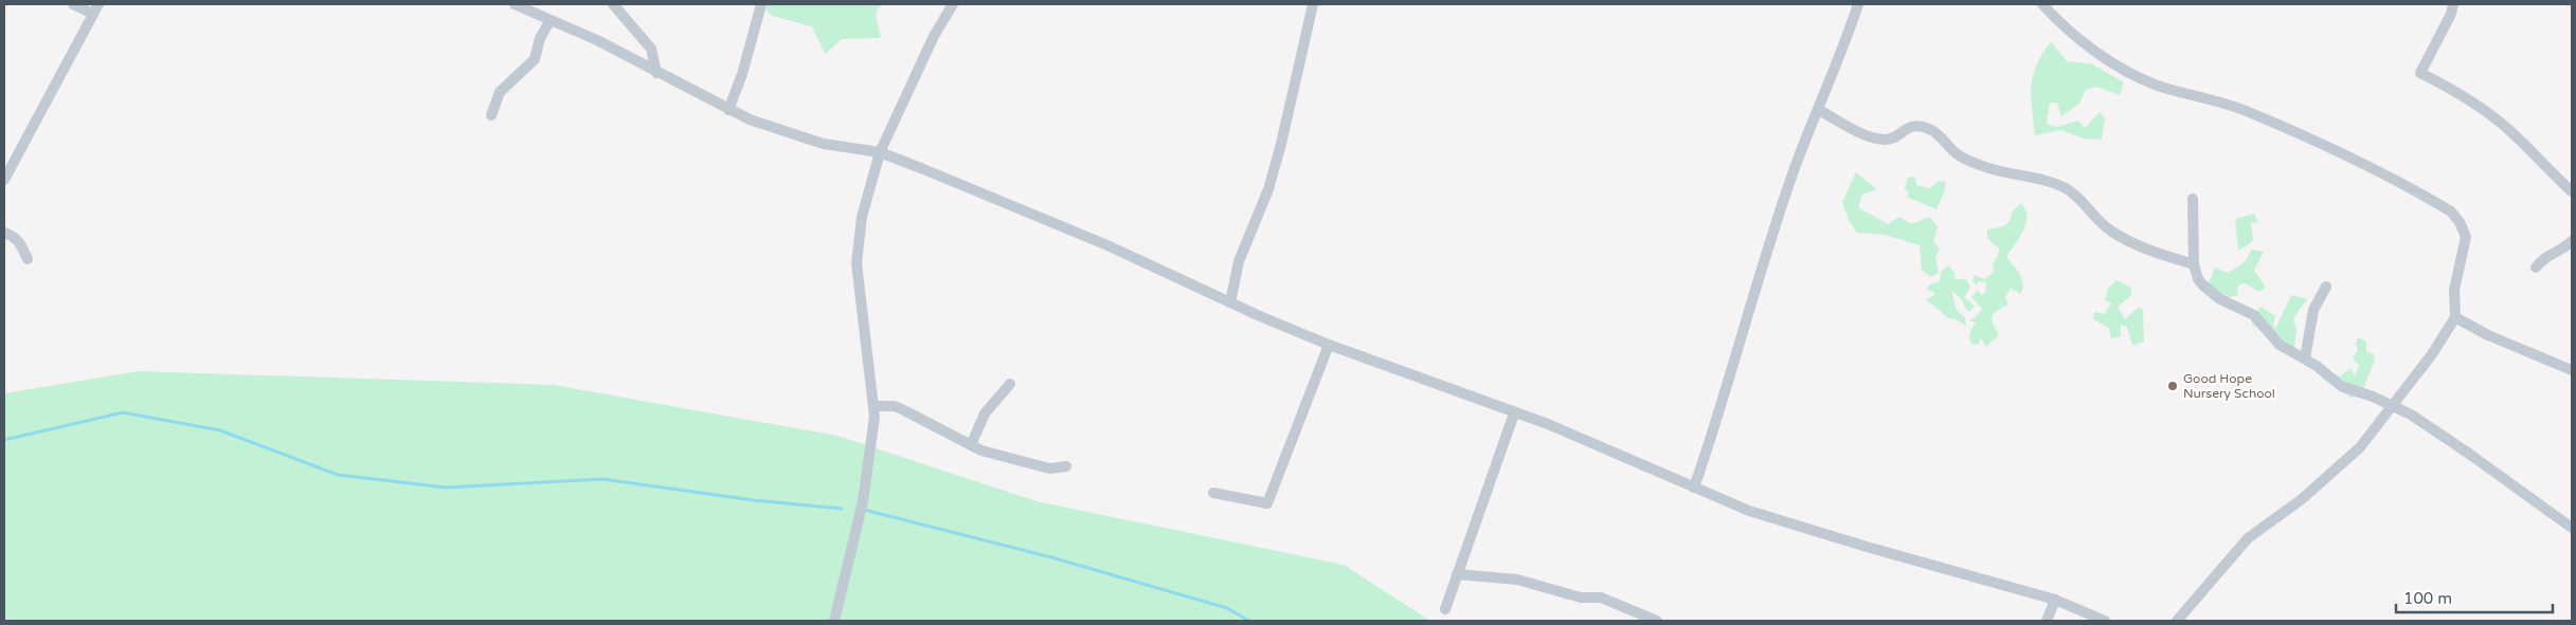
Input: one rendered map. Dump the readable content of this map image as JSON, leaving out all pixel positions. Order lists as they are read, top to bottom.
{
  "places": ["Good Hope Nursery School"],
  "scale_bar": "100 m"
}
